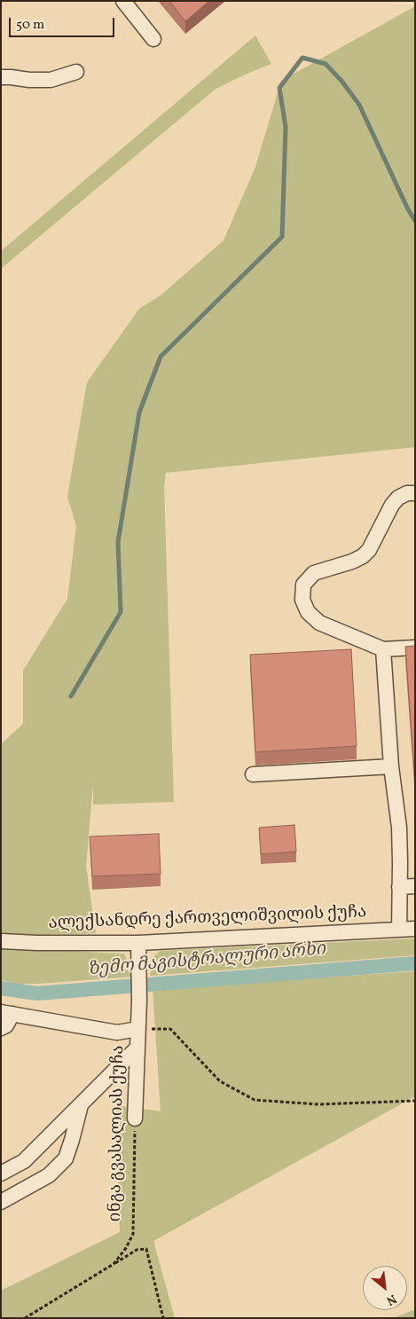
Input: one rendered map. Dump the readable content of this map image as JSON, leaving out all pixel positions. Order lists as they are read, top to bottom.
{
  "streets": {
    "street": ["ალექსანდრე ქართველიშვილის ქუჩა", "ინგა გვასალიას ქუჩა"]
  },
  "crossings": [
    ["ალექსანდრე ქართველიშვილის ქუჩა", "ინგა გვასალიას ქუჩა"]
  ],
  "water": ["ზემო მაგისტრალური არხი"],
  "scale_bar": "50 m",
  "north": "bottom right"
}
